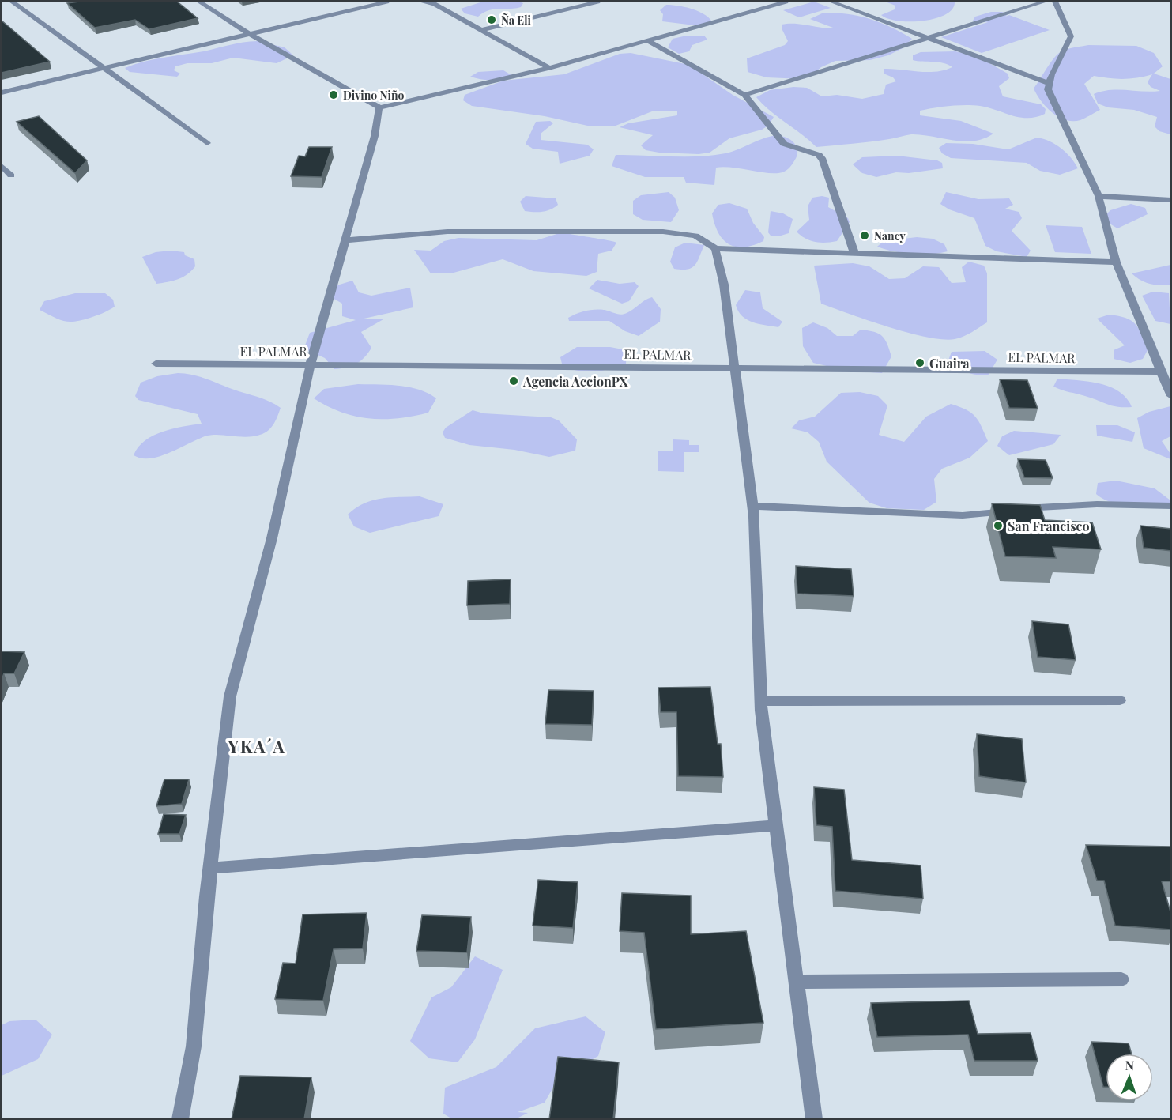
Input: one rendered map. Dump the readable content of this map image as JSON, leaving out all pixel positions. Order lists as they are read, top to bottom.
{
  "streets": {
    "street": ["EL PALMAR"]
  },
  "districts": ["YKA´A"],
  "places": [
    "Ña Eli",
    "Divino Niño",
    "Nancy",
    "Guaira",
    "Agencia AccionPX",
    "San Francisco"
  ],
  "north": "top"
}
